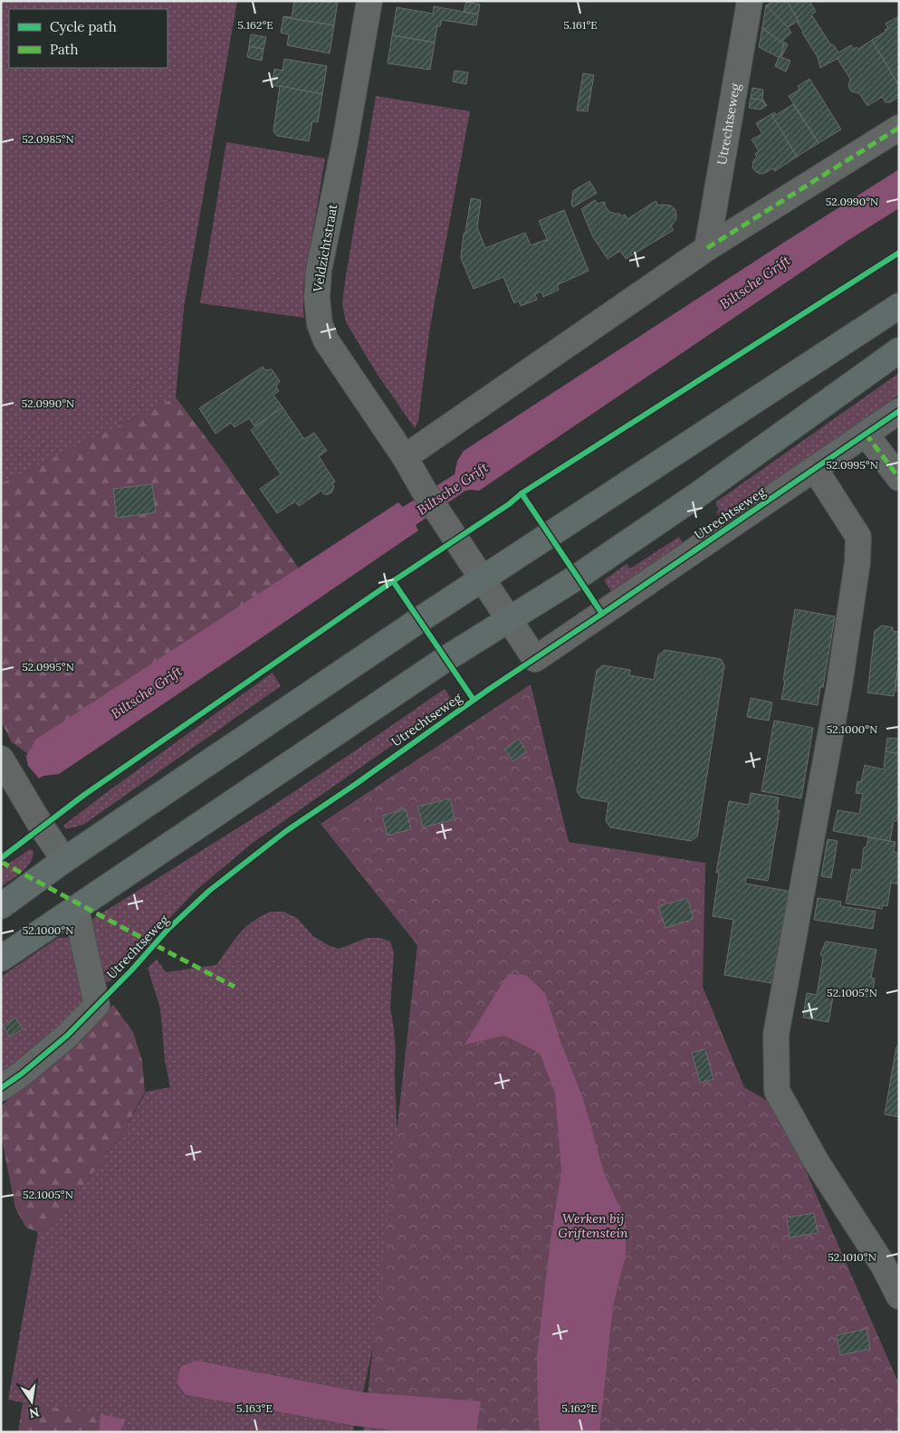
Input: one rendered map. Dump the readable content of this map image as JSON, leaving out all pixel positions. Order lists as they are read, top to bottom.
{
  "streets": {
    "street": ["Utrechtseweg", "Veldzichtstraat"]
  },
  "crossings": [
    ["Utrechtseweg", "Veldzichtstraat"]
  ],
  "water": ["Biltsche Grift"],
  "parks": ["Werken bij Griftenstein"],
  "legend": ["Cycle path", "Path"],
  "north": "bottom",
  "coordinates": [
    "5.162°E",
    "5.161°E",
    "52.0985°N",
    "52.0990°N",
    "52.0995°N",
    "52.1000°N",
    "52.1005°N",
    "52.1010°N",
    "5.163°E"
  ]
}
